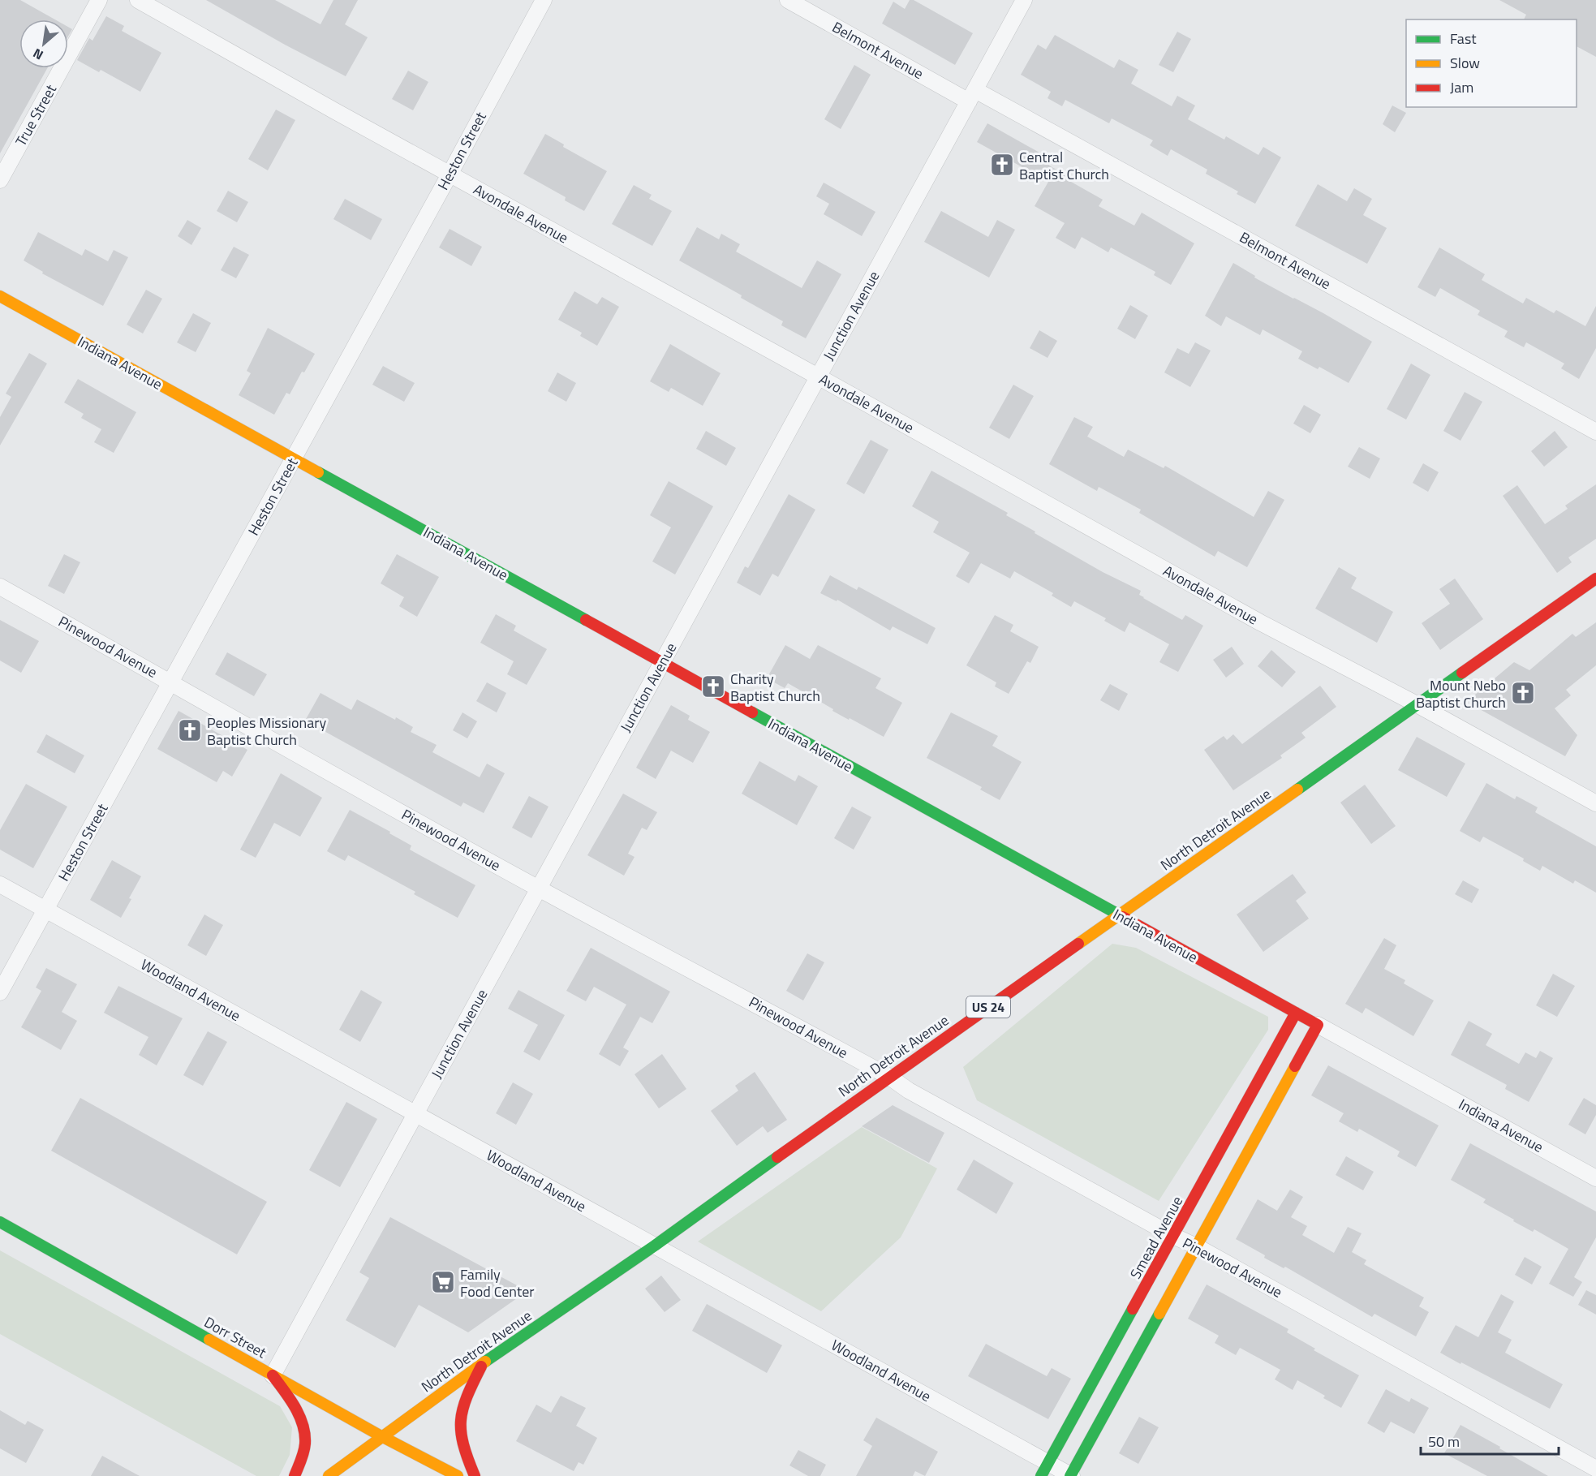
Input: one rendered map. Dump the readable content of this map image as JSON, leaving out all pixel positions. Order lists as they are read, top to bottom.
{
  "streets": {
    "street": [
      "Belmont Avenue",
      "True Street",
      "Heston Street",
      "Avondale Avenue",
      "Junction Avenue",
      "Indiana Avenue",
      "Pinewood Avenue",
      "North Detroit Avenue",
      "Woodland Avenue",
      "US 24",
      "Smead Avenue",
      "Dorr Street"
    ]
  },
  "crossings": [
    ["Belmont Avenue", "Junction Avenue"],
    ["Heston Street", "Avondale Avenue"],
    ["Heston Street", "Indiana Avenue"],
    ["Heston Street", "Pinewood Avenue"],
    ["Heston Street", "Woodland Avenue"],
    ["Avondale Avenue", "Junction Avenue"],
    ["Avondale Avenue", "North Detroit Avenue"],
    ["Junction Avenue", "Indiana Avenue"],
    ["Junction Avenue", "Pinewood Avenue"],
    ["Junction Avenue", "Woodland Avenue"],
    ["Junction Avenue", "Dorr Street"],
    ["Indiana Avenue", "North Detroit Avenue"],
    ["Indiana Avenue", "Smead Avenue"],
    ["Pinewood Avenue", "North Detroit Avenue"],
    ["Pinewood Avenue", "Smead Avenue"],
    ["North Detroit Avenue", "Woodland Avenue"],
    ["North Detroit Avenue", "Dorr Street"],
    ["Woodland Avenue", "Smead Avenue"]
  ],
  "places": {
    "church": [
      "Central Baptist Church",
      "Charity Baptist Church",
      "Mount Nebo Baptist Church",
      "Peoples Missionary Baptist Church"
    ],
    "supermarket": ["Family Food Center"]
  },
  "legend": ["Fast", "Slow", "Jam"],
  "scale_bar": "50 m",
  "north": "bottom left"
}
